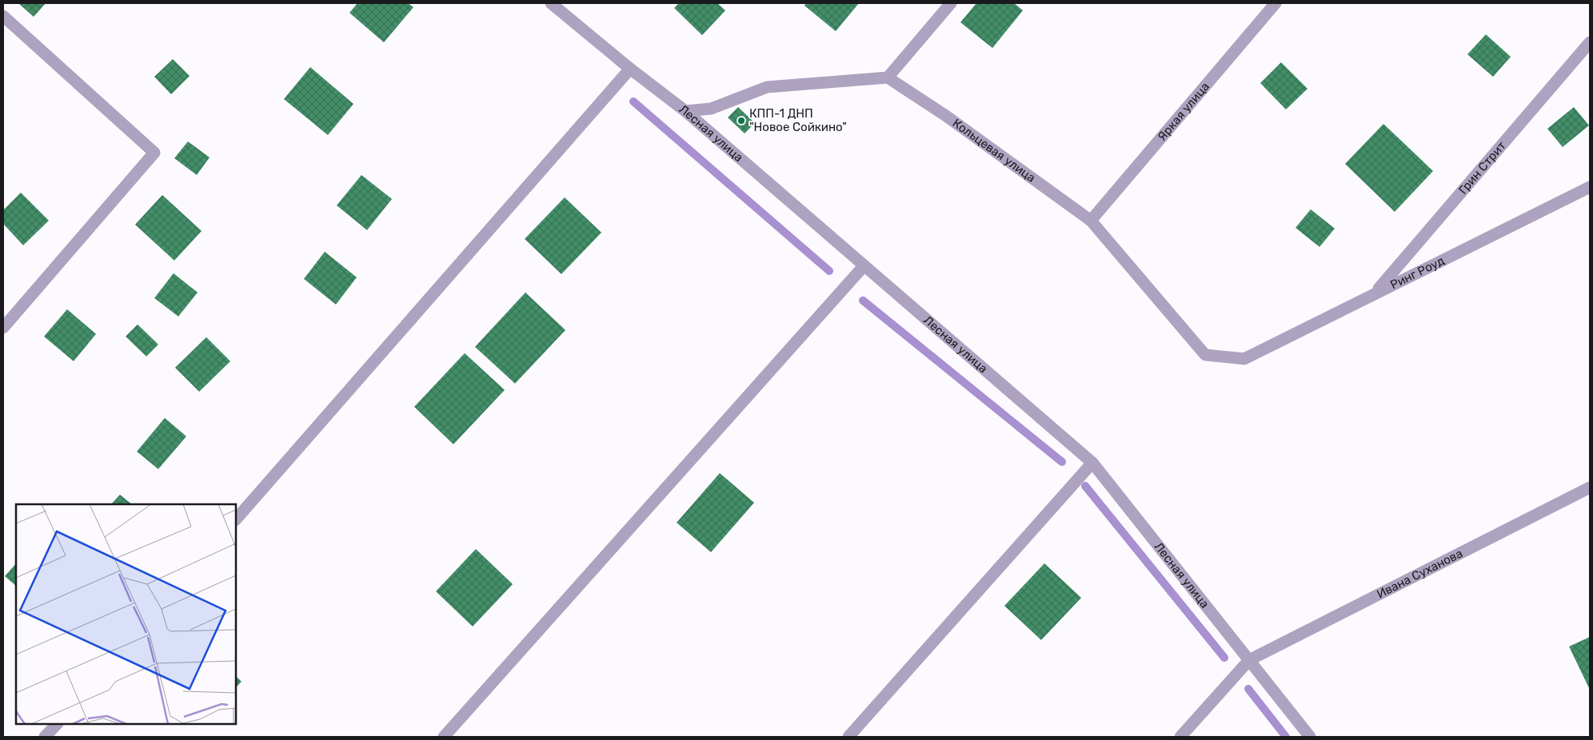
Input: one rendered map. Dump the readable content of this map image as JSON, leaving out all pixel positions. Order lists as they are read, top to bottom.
{
  "streets": {
    "street": [
      "Яркая улица",
      "Лесная улица",
      "Кольцевая улица",
      "Грин Стрит",
      "Ринг Роуд",
      "Ивана Суханова"
    ]
  },
  "crossings": [
    ["Яркая улица", "Кольцевая улица"],
    ["Лесная улица", "Ивана Суханова"],
    ["Кольцевая улица", "Ринг Роуд"],
    ["Грин Стрит", "Ринг Роуд"]
  ],
  "places": ["КПП-1 ДНП \"Новое Сойкино\""]
}
